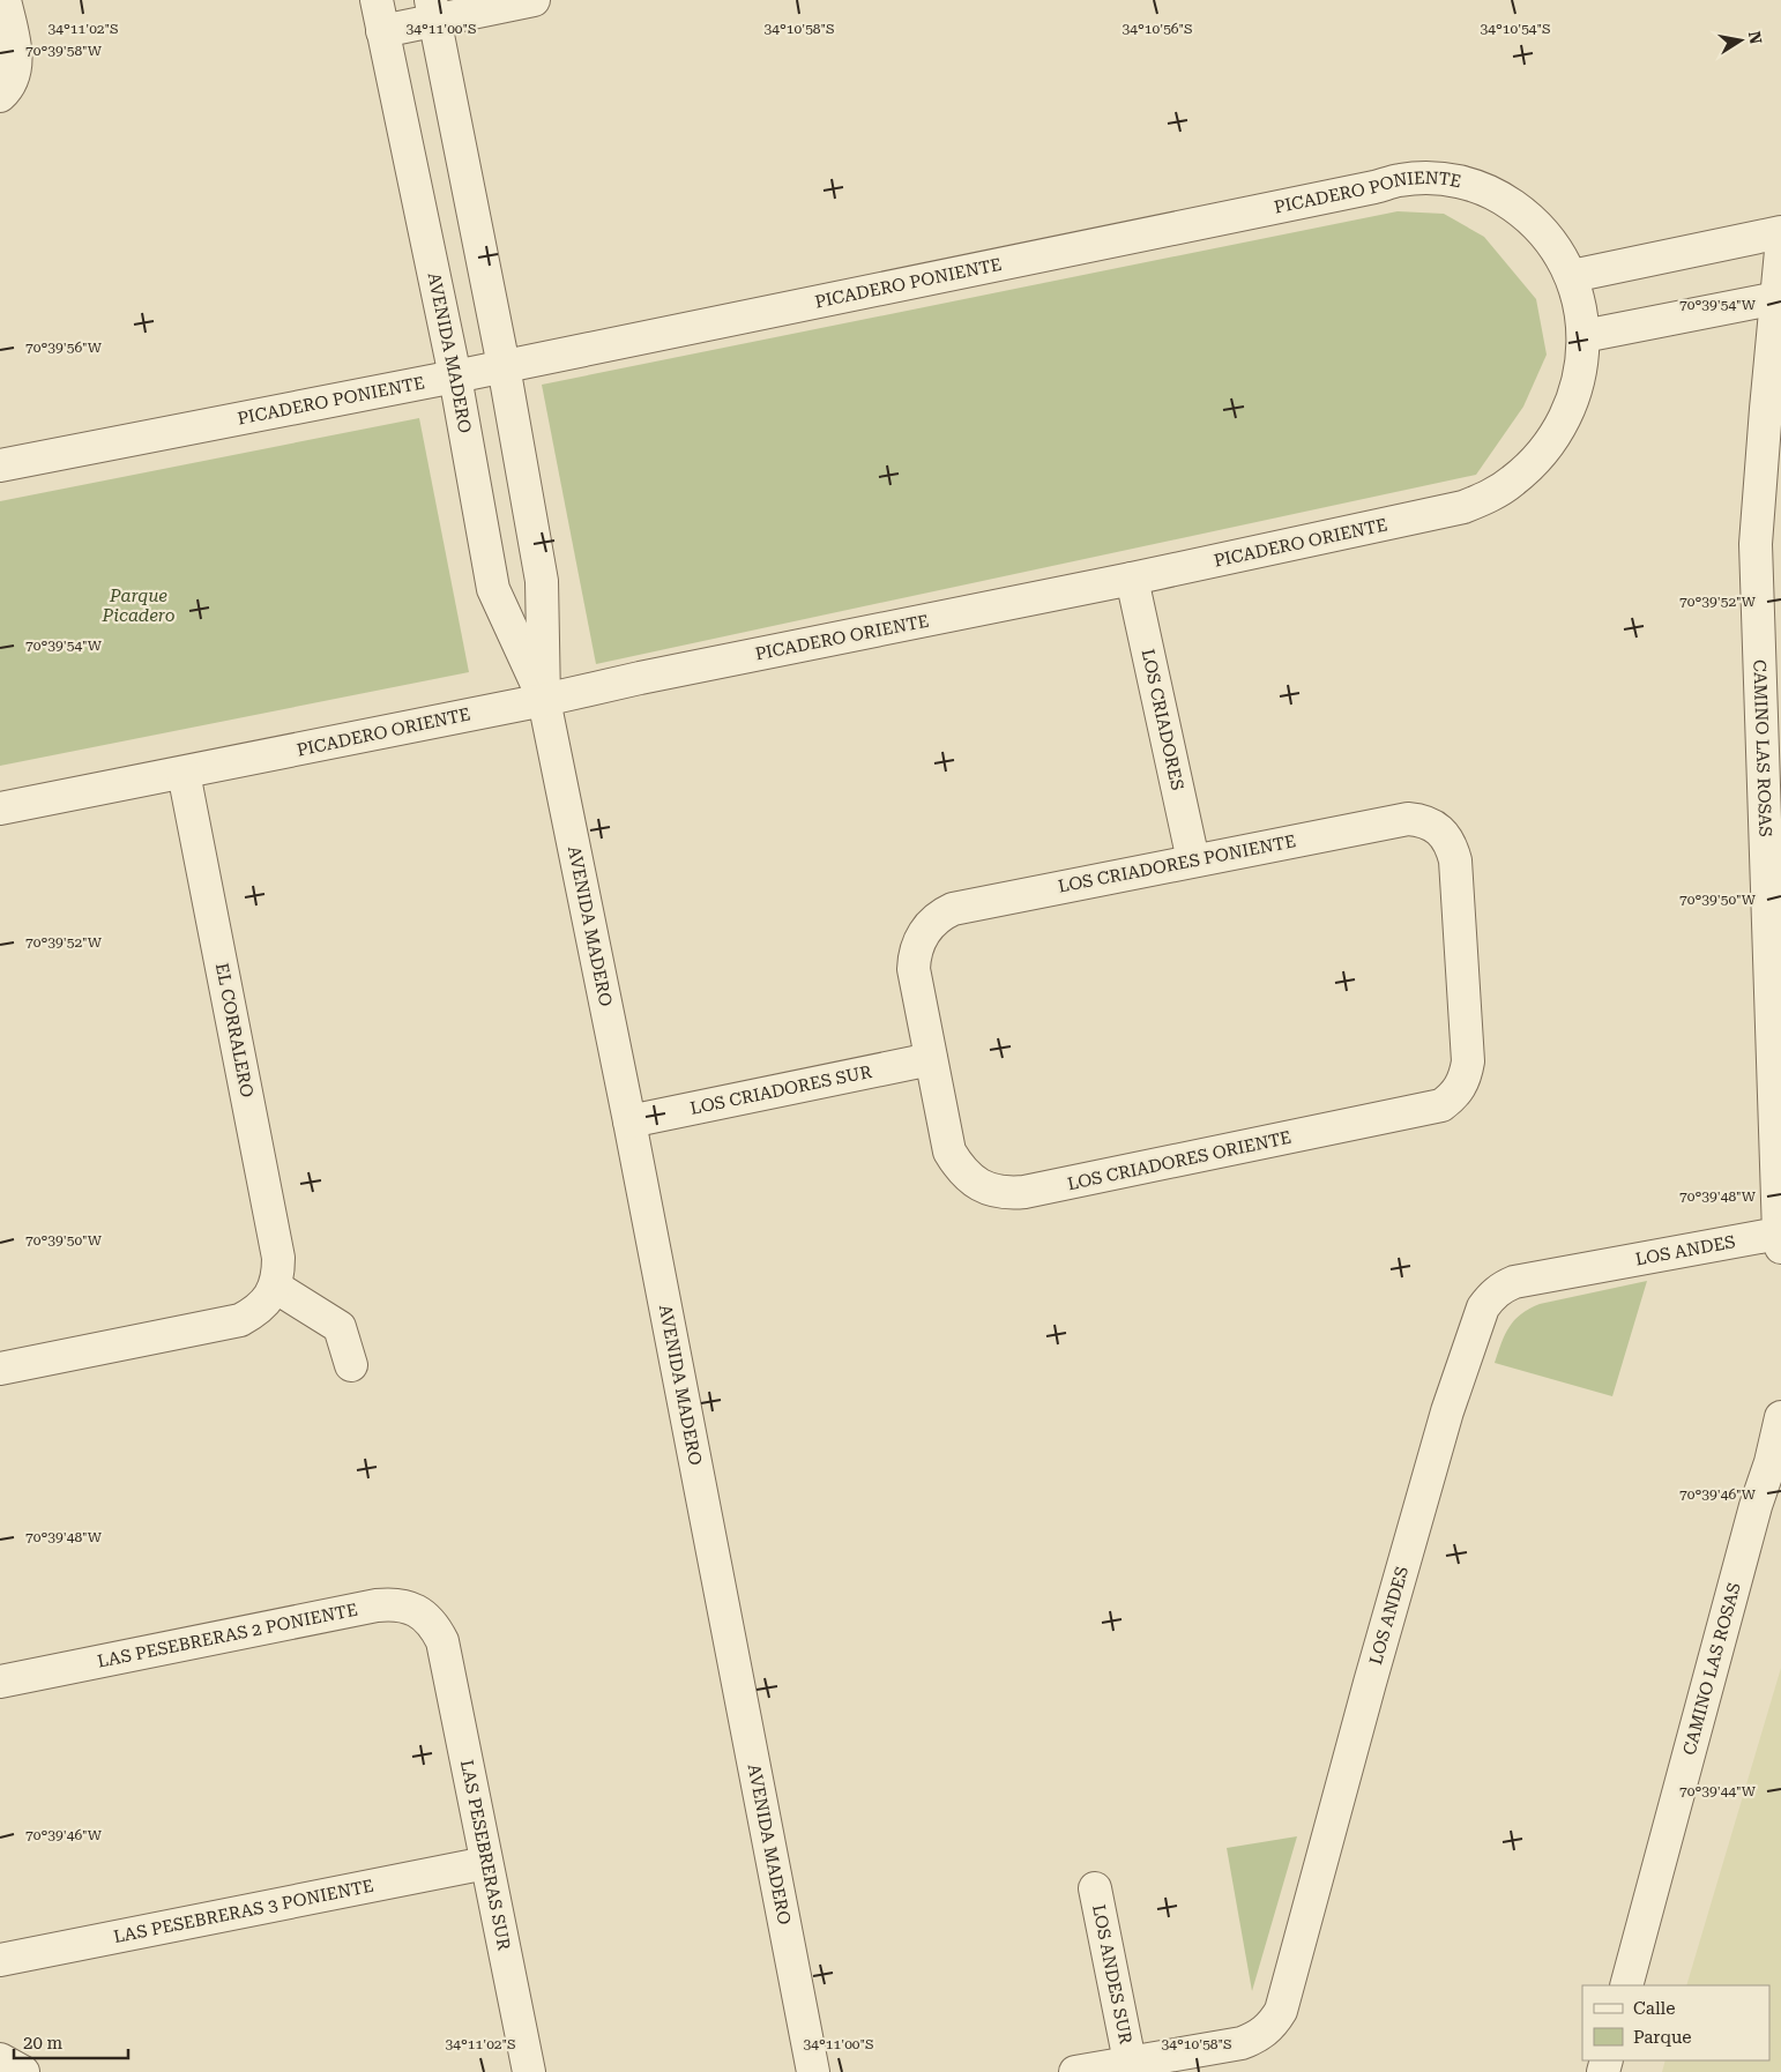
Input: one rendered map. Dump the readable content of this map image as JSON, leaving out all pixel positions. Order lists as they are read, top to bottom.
{
  "streets": {
    "street": [
      "PICADERO PONIENTE",
      "AVENIDA MADERO",
      "PICADERO ORIENTE",
      "LOS CRIADORES",
      "CAMINO LAS ROSAS",
      "LOS CRIADORES PONIENTE",
      "EL CORRALERO",
      "LOS CRIADORES SUR",
      "LOS CRIADORES ORIENTE",
      "LOS ANDES",
      "LAS PESEBRERAS 2 PONIENTE",
      "LAS PESEBRERAS SUR",
      "LAS PESEBRERAS 3 PONIENTE",
      "LOS ANDES SUR"
    ]
  },
  "crossings": [
    ["PICADERO PONIENTE", "AVENIDA MADERO"],
    ["PICADERO PONIENTE", "PICADERO ORIENTE"],
    ["AVENIDA MADERO", "PICADERO ORIENTE"],
    ["AVENIDA MADERO", "LOS CRIADORES SUR"],
    ["PICADERO ORIENTE", "LOS CRIADORES"],
    ["PICADERO ORIENTE", "EL CORRALERO"],
    ["LOS CRIADORES", "LOS CRIADORES PONIENTE"],
    ["CAMINO LAS ROSAS", "LOS ANDES"],
    ["LOS CRIADORES PONIENTE", "LOS CRIADORES SUR"],
    ["LOS CRIADORES PONIENTE", "LOS CRIADORES ORIENTE"],
    ["LOS CRIADORES SUR", "LOS CRIADORES ORIENTE"],
    ["LOS ANDES", "LOS ANDES SUR"],
    ["LAS PESEBRERAS 2 PONIENTE", "LAS PESEBRERAS SUR"],
    ["LAS PESEBRERAS SUR", "LAS PESEBRERAS 3 PONIENTE"]
  ],
  "parks": ["Parque Picadero"],
  "legend": ["Calle", "Parque"],
  "scale_bar": "20 m",
  "north": "right",
  "coordinates": [
    "34°11'02\"S",
    "34°11'00\"S",
    "34°10'58\"S",
    "34°10'56\"S",
    "34°10'54\"S",
    "70°39'58\"W",
    "70°39'54\"W",
    "70°39'56\"W",
    "70°39'52\"W",
    "70°39'50\"W",
    "70°39'48\"W",
    "70°39'46\"W",
    "70°39'44\"W"
  ]
}
